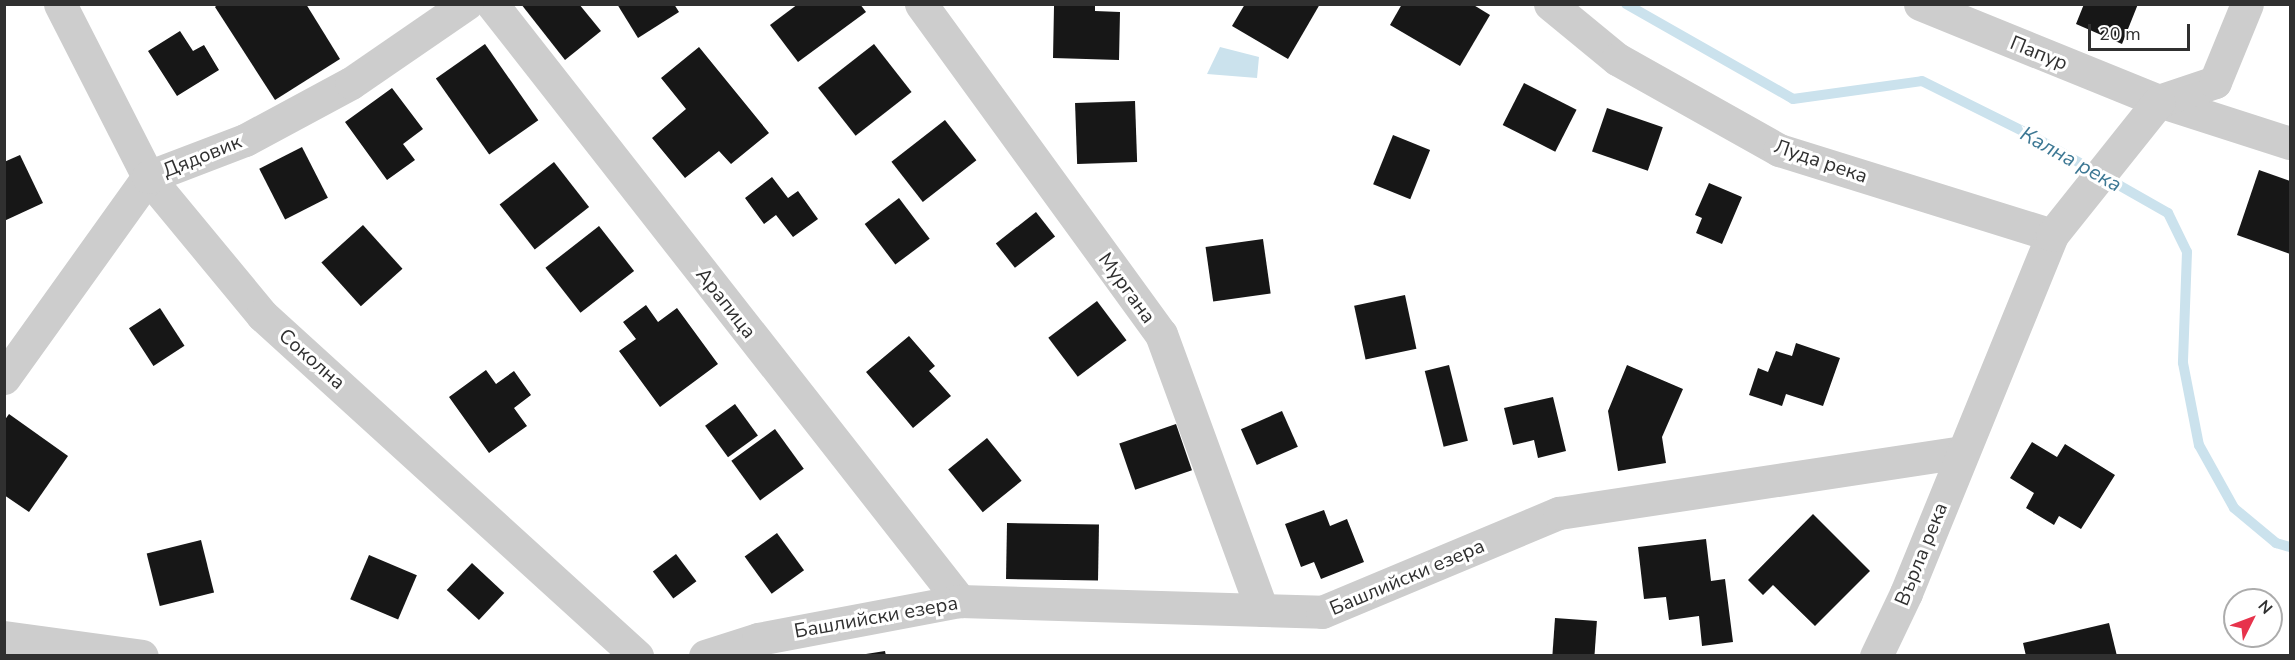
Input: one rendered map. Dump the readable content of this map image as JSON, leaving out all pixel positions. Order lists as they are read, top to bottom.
{
  "streets": {
    "street": [
      "Папур",
      "Дядовик",
      "Луда река",
      "Мургана",
      "Арапица",
      "Соколна",
      "Върла река",
      "Башлийски езера"
    ]
  },
  "crossings": [
    ["Дядовик", "Соколна"],
    ["Луда река", "Върла река"],
    ["Мургана", "Башлийски езера"],
    ["Арапица", "Башлийски езера"],
    ["Върла река", "Башлийски езера"]
  ],
  "water": ["Кална река"],
  "scale_bar": "20 m",
  "north": "top right"
}
